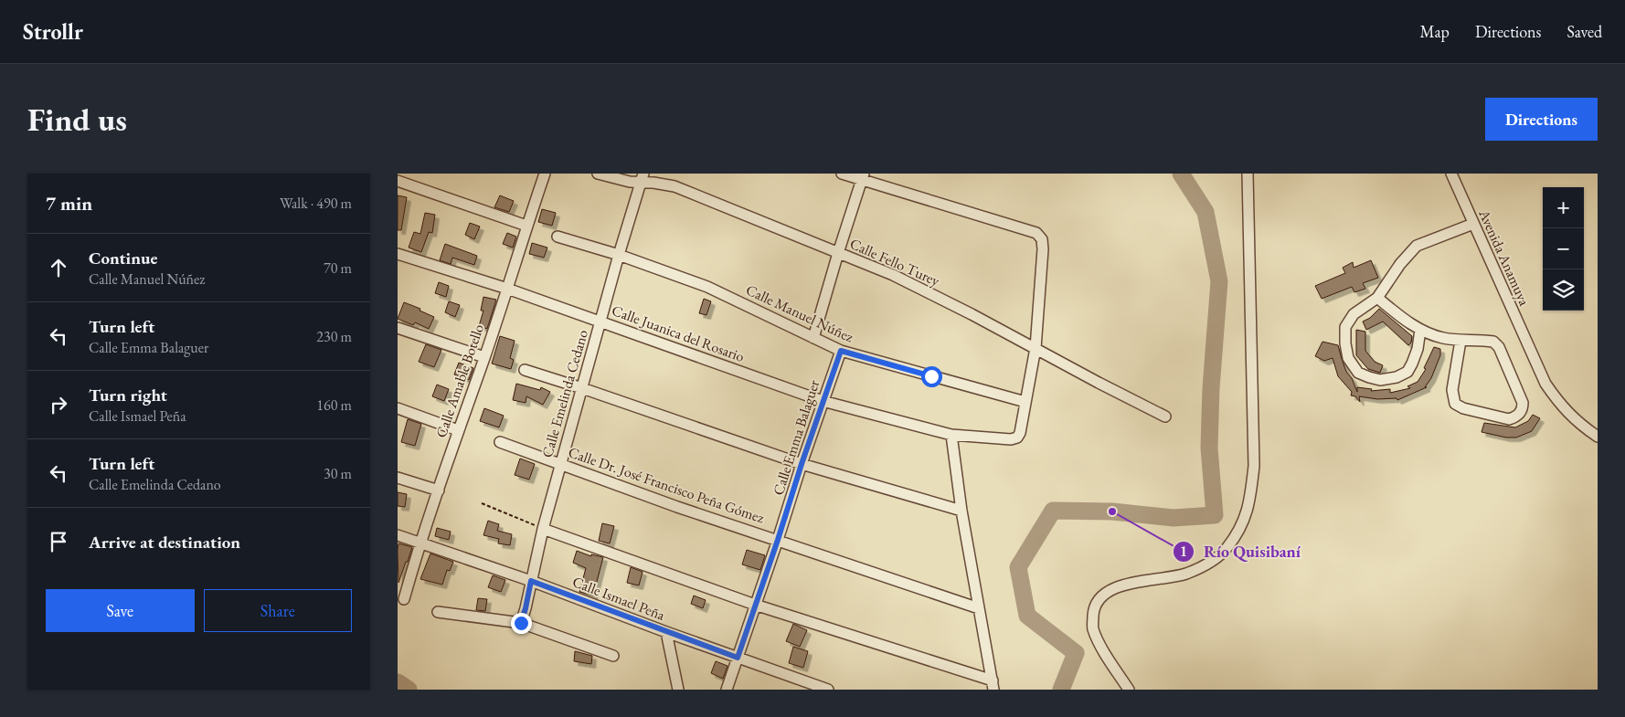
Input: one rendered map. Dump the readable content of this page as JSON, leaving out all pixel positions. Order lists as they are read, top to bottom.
{
  "streets": {
    "street": [
      "Avenida Anamuya",
      "Calle Fello Turey",
      "Calle Manuel Núñez",
      "Calle Juanica del Rosario",
      "Calle Amable Botello",
      "Calle Emelinda Cedano",
      "Calle Emma Balaguer",
      "Calle Dr. José Francisco Peña Gómez",
      "Calle Ismael Peña"
    ]
  },
  "crossings": [
    ["Calle Fello Turey", "Calle Emelinda Cedano"],
    ["Calle Manuel Núñez", "Calle Juanica del Rosario"],
    ["Calle Manuel Núñez", "Calle Emelinda Cedano"],
    ["Calle Manuel Núñez", "Calle Emma Balaguer"],
    ["Calle Juanica del Rosario", "Calle Amable Botello"],
    ["Calle Juanica del Rosario", "Calle Emelinda Cedano"],
    ["Calle Juanica del Rosario", "Calle Emma Balaguer"],
    ["Calle Amable Botello", "Calle Ismael Peña"],
    ["Calle Emelinda Cedano", "Calle Dr. José Francisco Peña Gómez"],
    ["Calle Emelinda Cedano", "Calle Ismael Peña"],
    ["Calle Emma Balaguer", "Calle Dr. José Francisco Peña Gómez"],
    ["Calle Emma Balaguer", "Calle Ismael Peña"]
  ],
  "places": ["Río Quisibaní"],
  "page": {
    "header": "Strollr",
    "nav": ["Map", "Directions", "Saved"],
    "buttons": [
      "Directions",
      ["Save", "Share"]
    ],
    "title": "Find us",
    "heading": ["7 min", "Walk · 490 m"],
    "map_buttons": ["+", "−"],
    "list": [
      ["Continue", "Calle Manuel Núñez", "70 m"],
      ["Turn left", "Calle Emma Balaguer", "230 m"],
      ["Turn right", "Calle Ismael Peña", "160 m"],
      ["Turn left", "Calle Emelinda Cedano", "30 m"],
      "Arrive at destination"
    ]
  }
}
